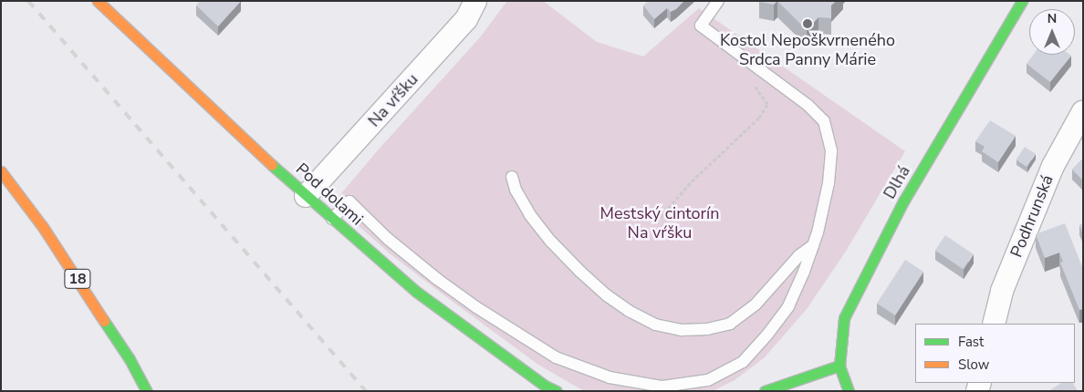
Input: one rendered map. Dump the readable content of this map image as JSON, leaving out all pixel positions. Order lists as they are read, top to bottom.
{
  "streets": {
    "street": [
      "Na vŕšku",
      "Dlhá",
      "Pod dolami",
      "Podhrunská",
      "18"
    ]
  },
  "crossings": [
    ["Na vŕšku", "Pod dolami"]
  ],
  "parks": ["Mestský cintorín Na vŕšku"],
  "places": ["Kostol Nepoškvrneného Srdca Panny Márie"],
  "legend": ["Fast", "Slow"],
  "north": "top"
}
